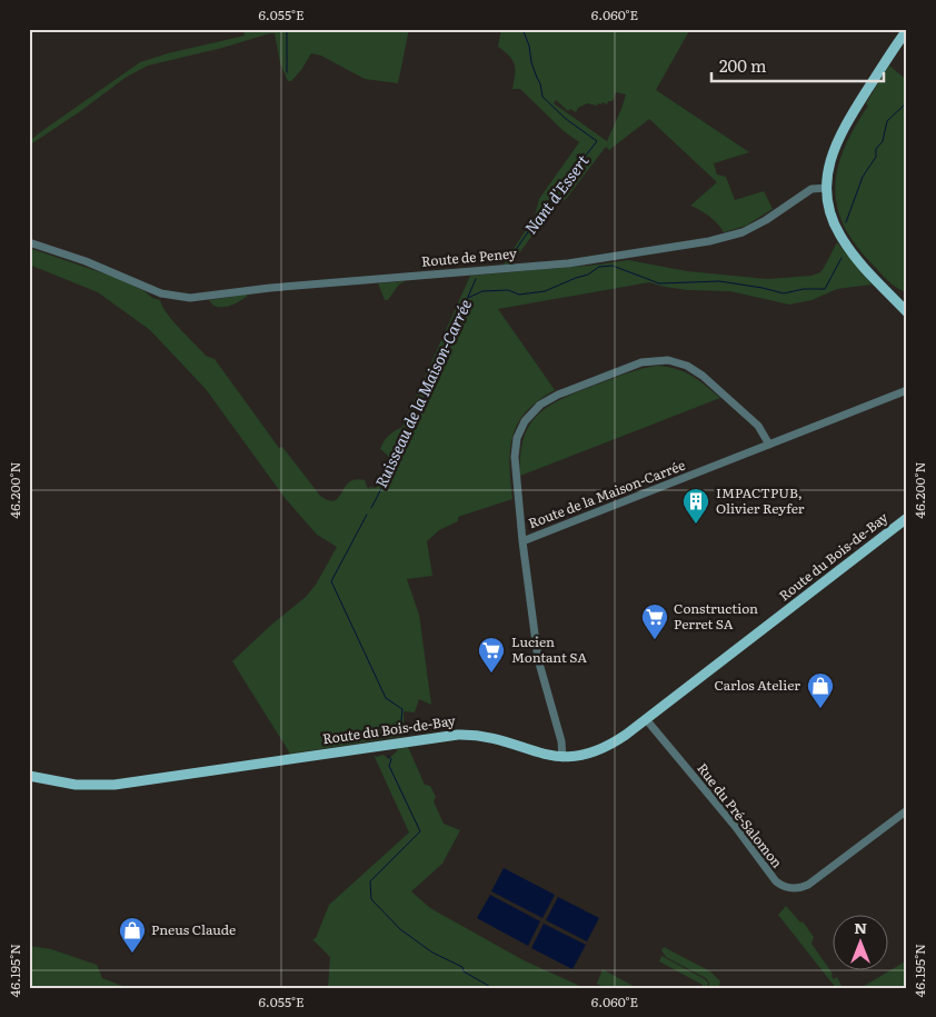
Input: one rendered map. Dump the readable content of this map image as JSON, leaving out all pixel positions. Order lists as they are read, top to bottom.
{
  "streets": {
    "main road": ["Route du Bois-de-Bay"],
    "street": ["Route de Peney", "Route de la Maison-Carrée", "Rue du Pré-Salomon"]
  },
  "crossings": [
    ["Route de la Maison-Carrée", "Route du Bois-de-Bay"],
    ["Route du Bois-de-Bay", "Rue du Pré-Salomon"]
  ],
  "water": ["Nant d'Essert", "Ruisseau de la Maison-Carrée"],
  "places": {
    "building": ["IMPACTPUB, Olivier Reyfer"],
    "supermarket": ["Construction Perret SA", "Lucien Montant SA"],
    "shop": ["Carlos Atelier", "Pneus Claude"]
  },
  "scale_bar": "200 m",
  "north": "top",
  "coordinates": [
    "6.055°E",
    "6.060°E",
    "46.200°N",
    "46.195°N"
  ]
}
